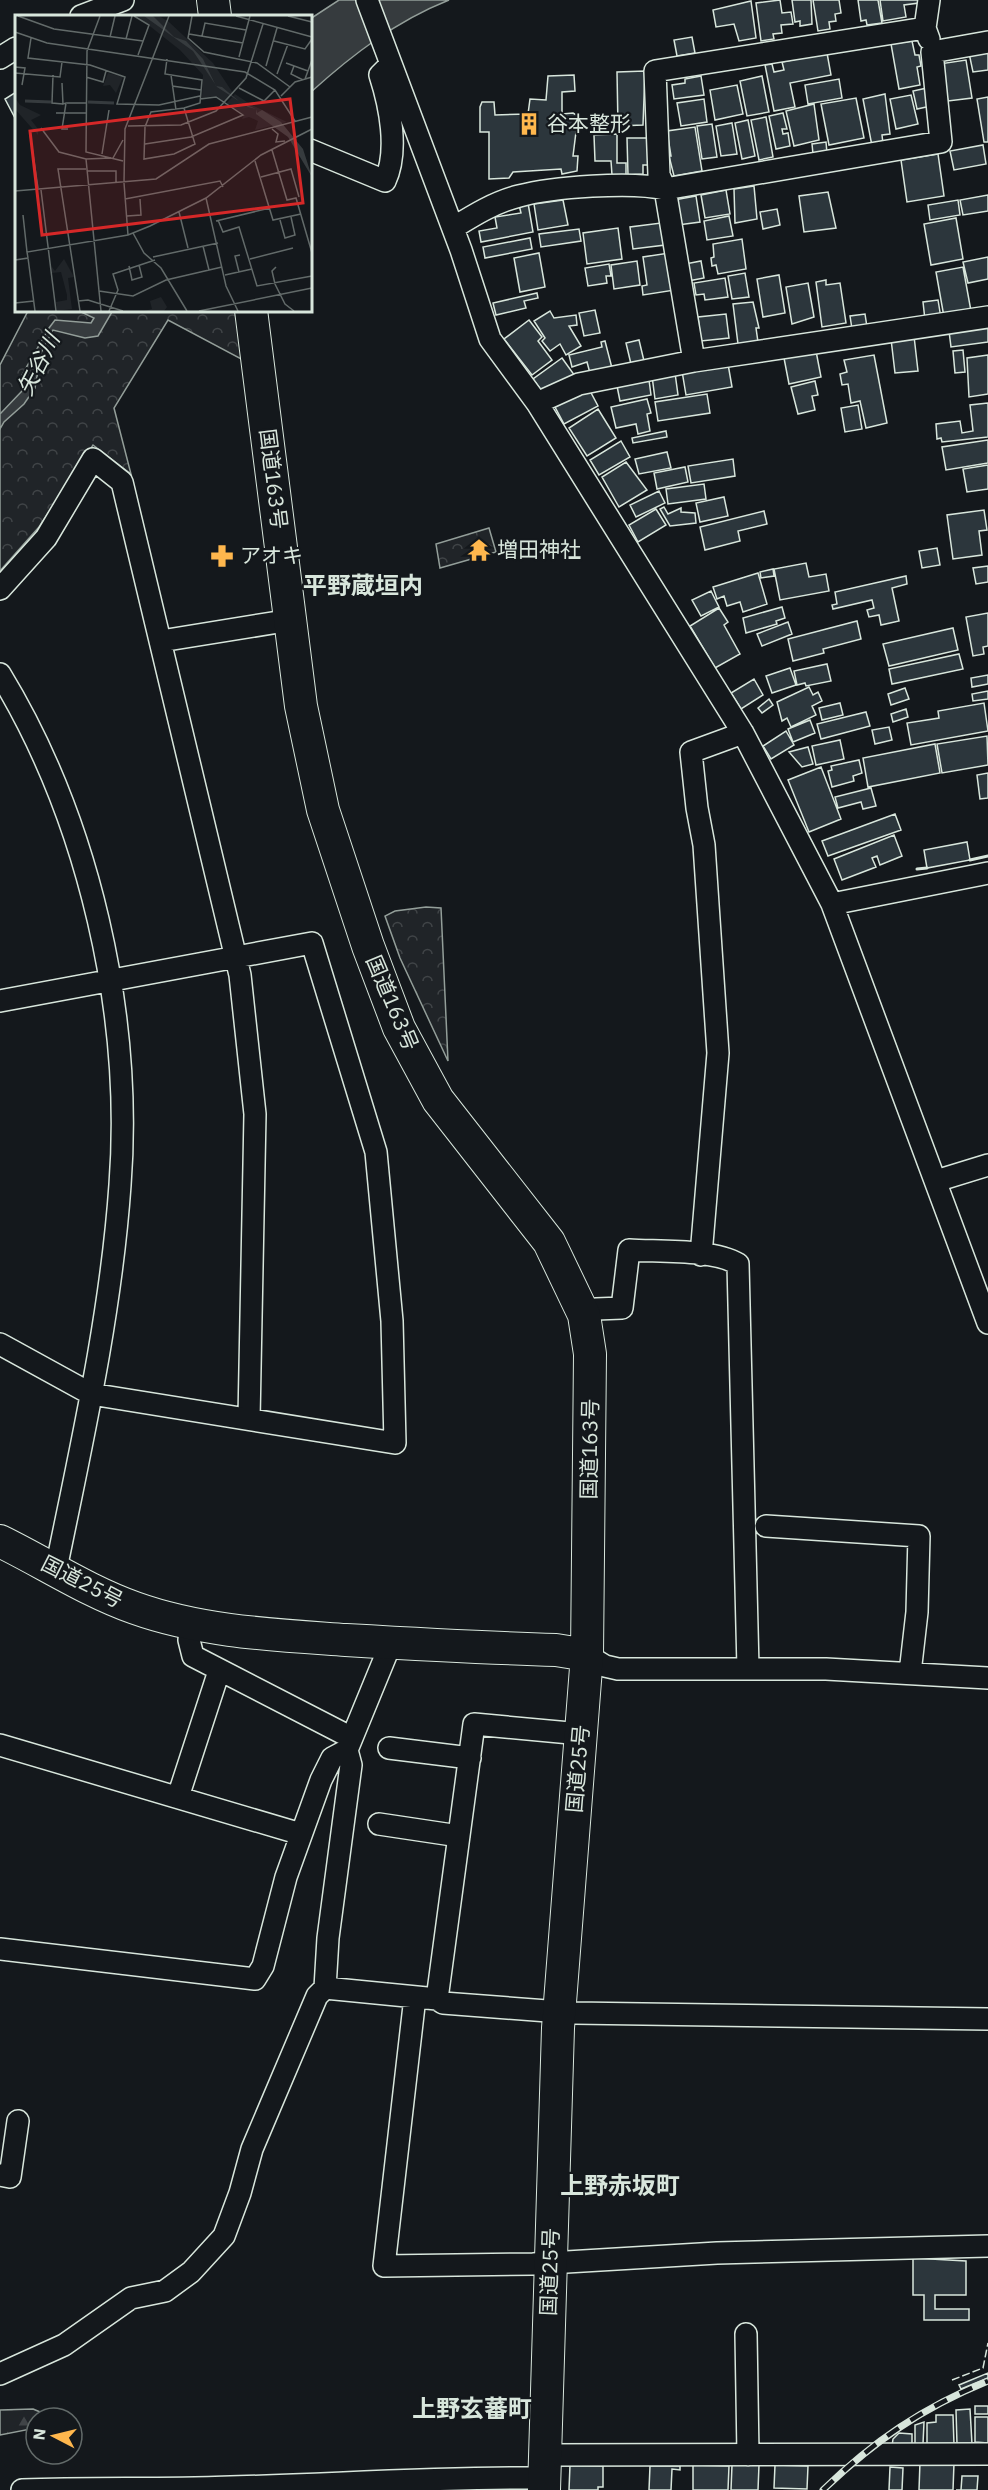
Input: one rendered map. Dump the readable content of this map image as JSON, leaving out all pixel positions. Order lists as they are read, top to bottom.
{
  "streets": {
    "highway": ["国道163号", "国道25号"]
  },
  "crossings": [
    ["国道163号", "国道25号"]
  ],
  "districts": ["平野蔵垣内", "上野赤坂町", "上野玄蕃町"],
  "water": ["矢谷川"],
  "places": {
    "building": ["谷本整形"],
    "temple": ["増田神社"],
    "pharmacy": ["アオキ"]
  },
  "north": "left"
}
